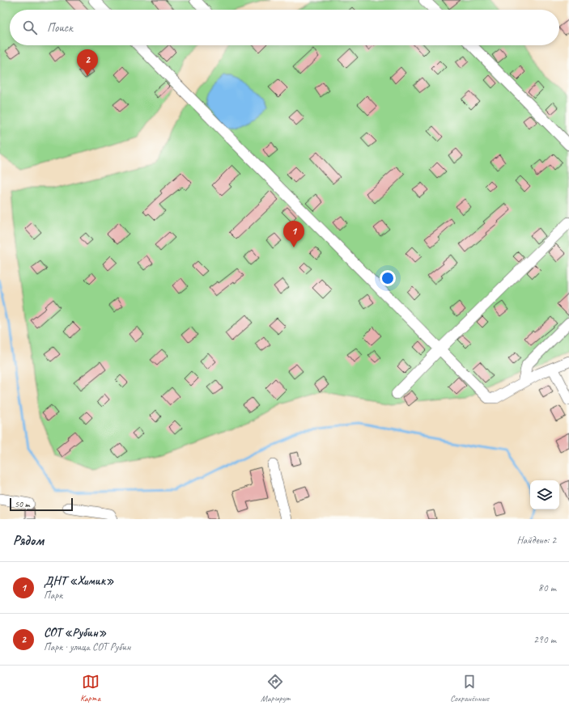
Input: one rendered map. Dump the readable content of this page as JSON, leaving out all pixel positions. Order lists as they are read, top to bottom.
{
  "scale_bar": "50 m",
  "page": {
    "search": "Поиск",
    "pins": ["2", "1"],
    "scale": "50 m",
    "heading": ["Рядом", "Найдено: 2"],
    "list": [
      {
        "mark": "1",
        "name": "ДНТ «Химик»",
        "note": "Парк",
        "value": "80 m"
      },
      {
        "mark": "2",
        "name": "СОТ «Рубин»",
        "note": "Парк · улица СОТ Рубин",
        "value": "290 m"
      }
    ],
    "nav": ["Карта", "Маршрут", "Сохранённые"]
  }
}
